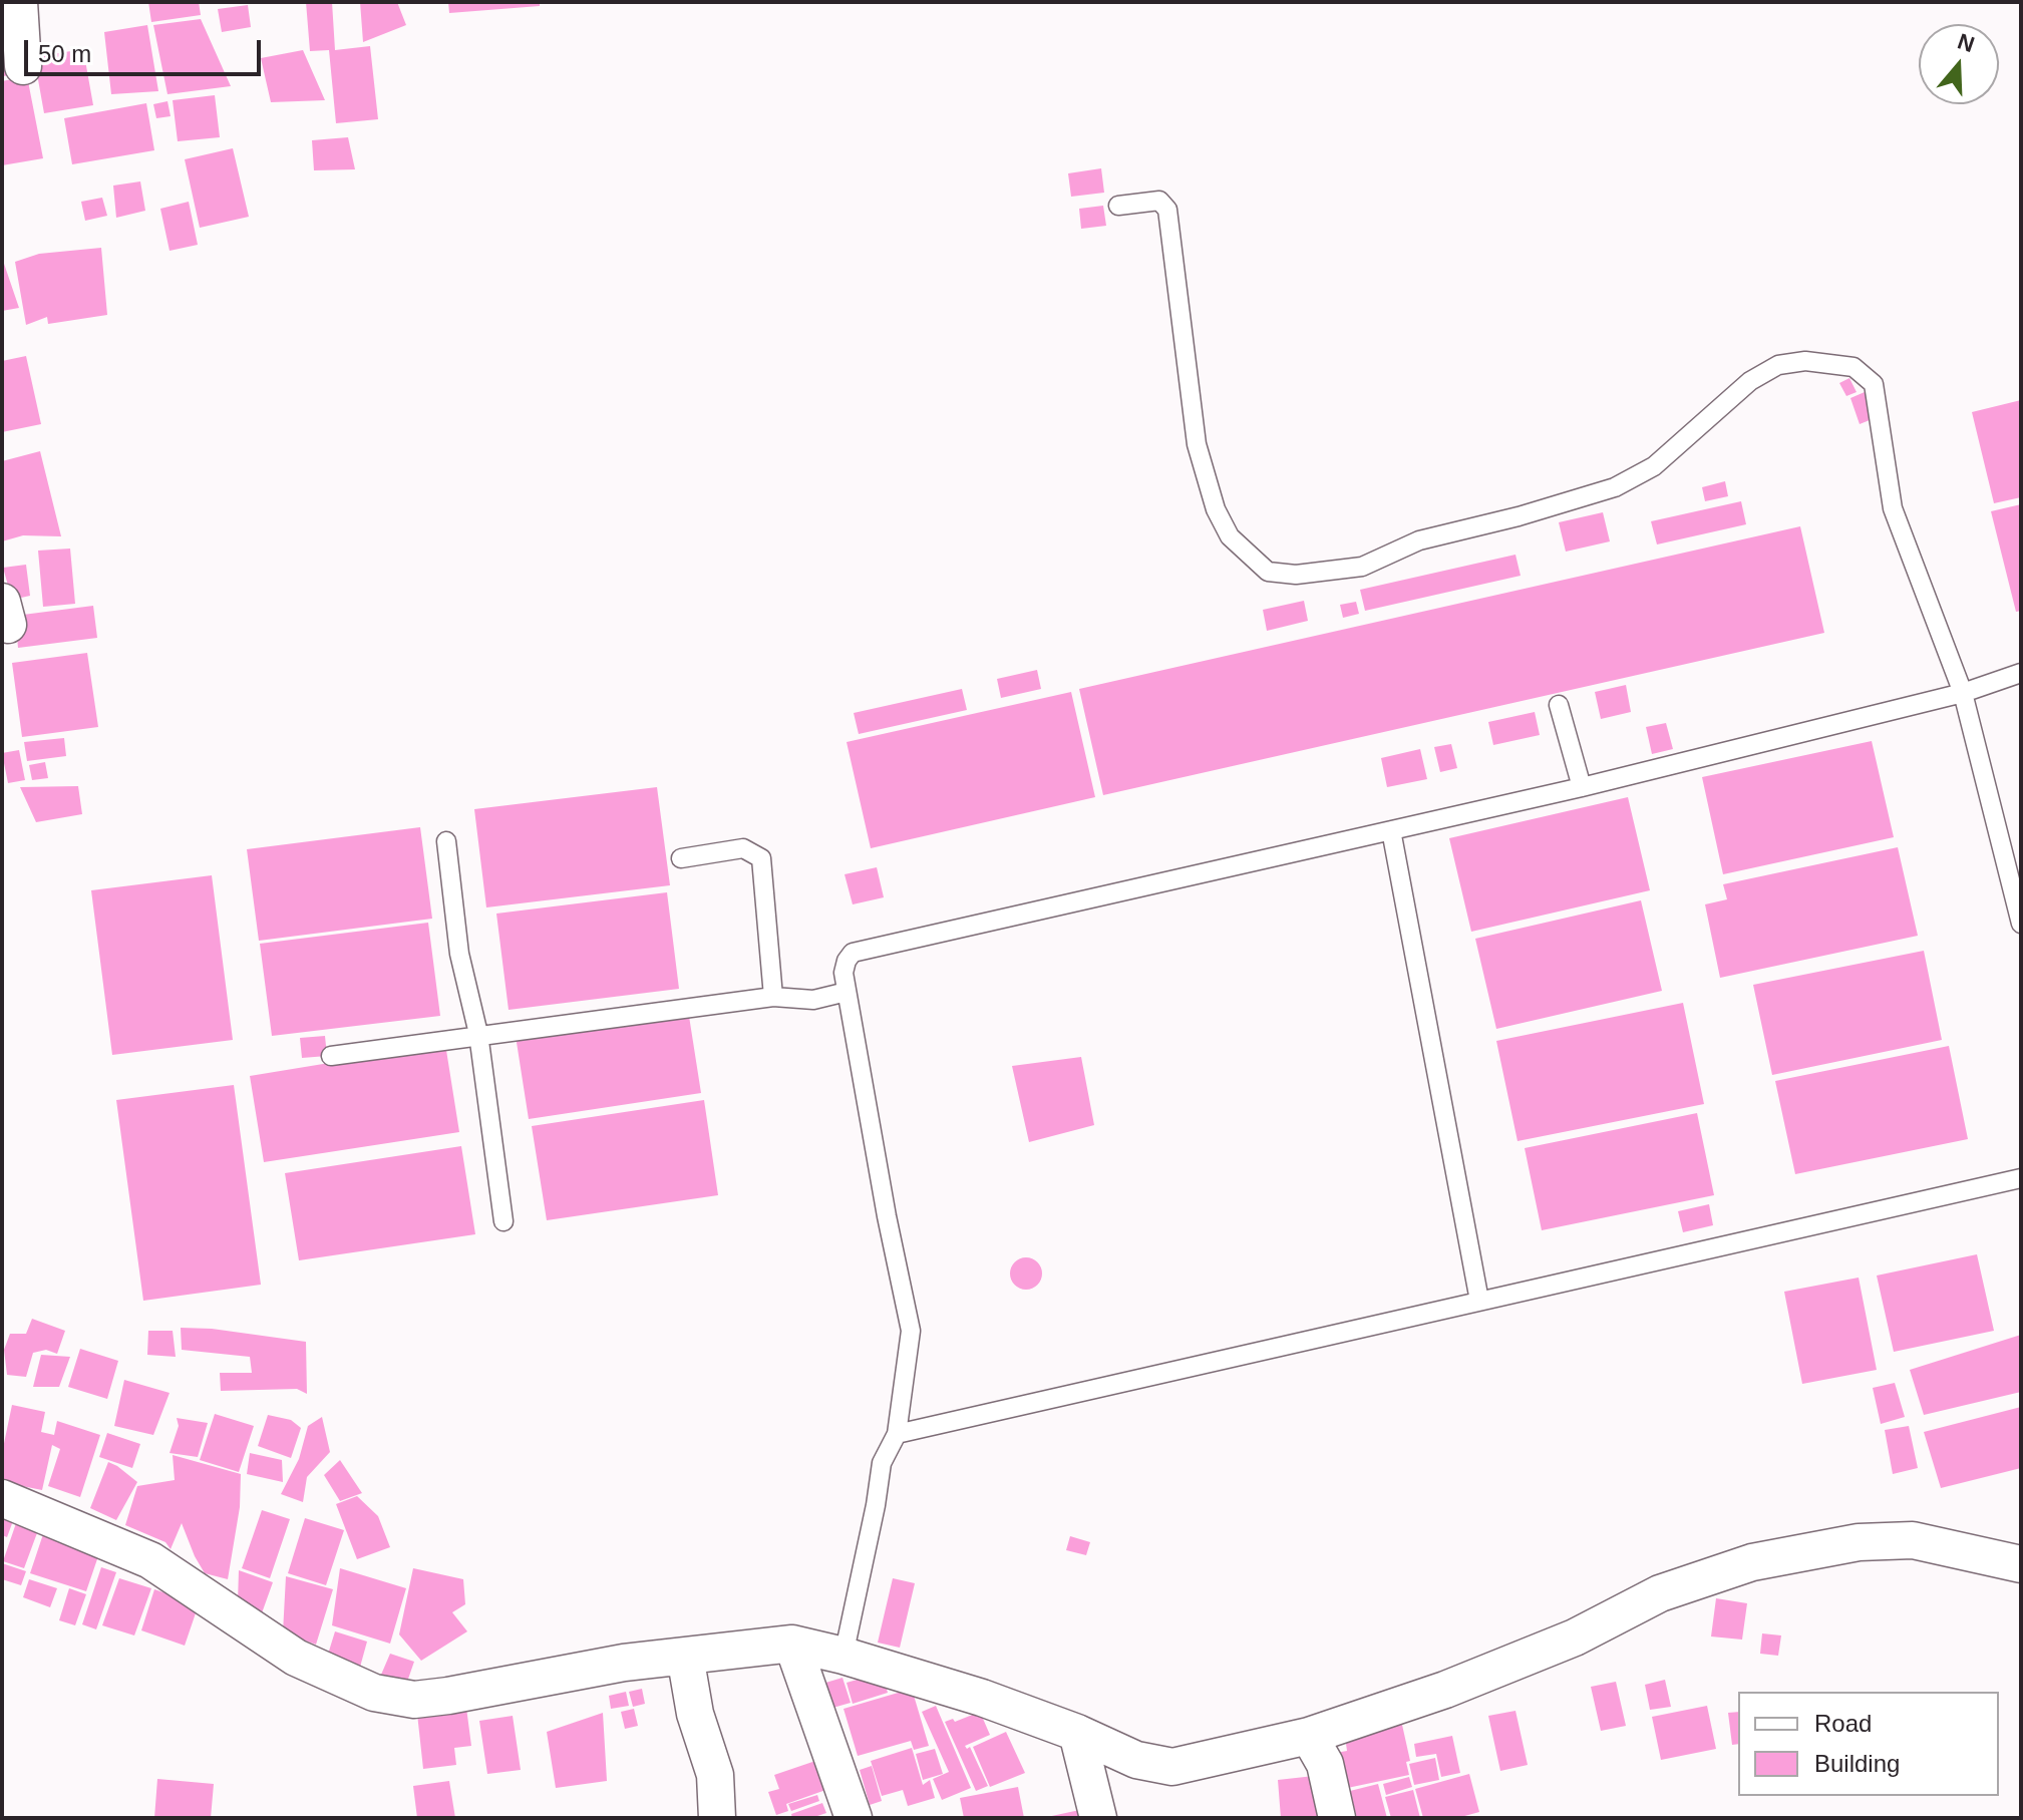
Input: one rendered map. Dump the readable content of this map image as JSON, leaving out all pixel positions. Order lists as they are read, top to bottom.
{
  "legend": ["Road", "Building"],
  "scale_bar": "50 m",
  "north": "top"
}
